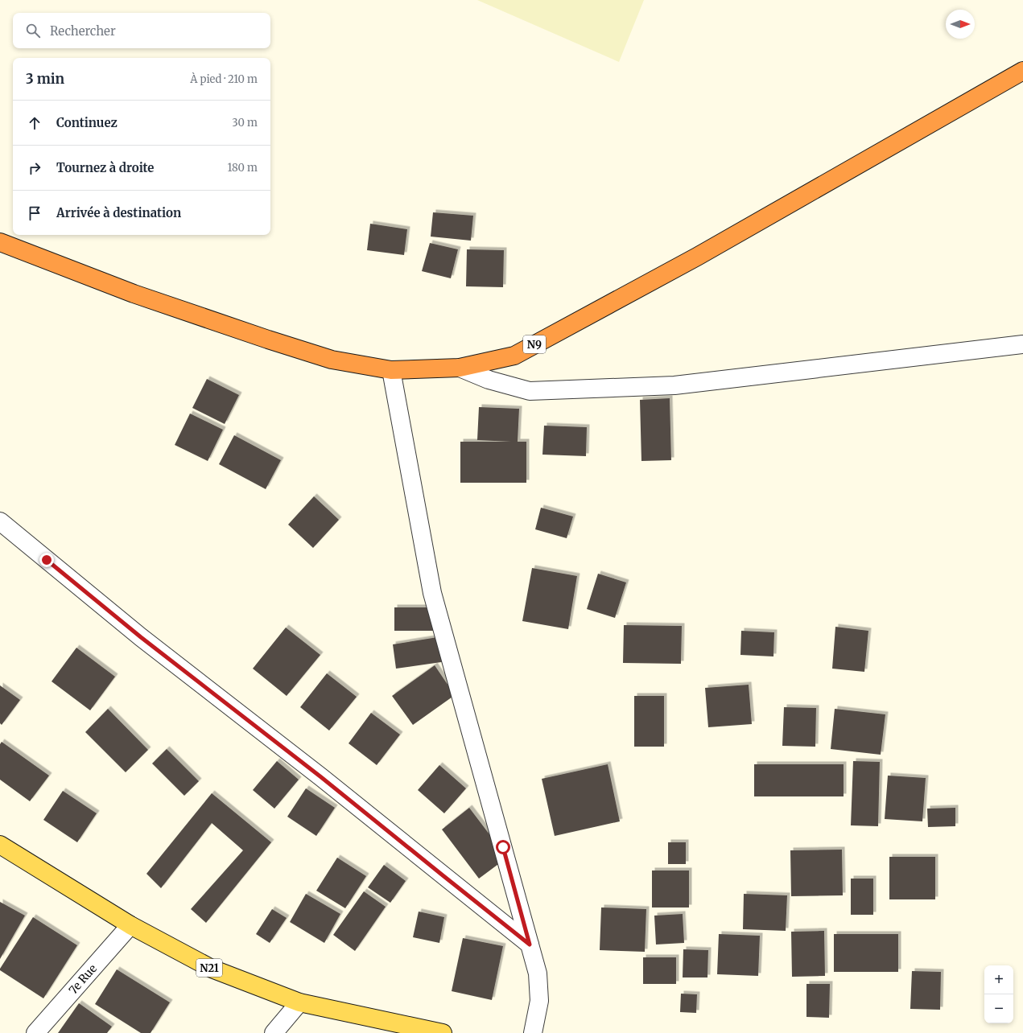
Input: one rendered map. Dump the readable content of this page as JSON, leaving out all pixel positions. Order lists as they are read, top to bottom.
{
  "streets": {
    "highway": ["N9"],
    "main road": ["N21"],
    "street": ["7e Rue"]
  },
  "crossings": [
    ["N21", "7e Rue"]
  ],
  "north": "right",
  "page": {
    "search": "Rechercher",
    "heading": ["3 min", "À pied · 210 m"],
    "list": [
      ["Continuez", "30 m"],
      ["Tournez à droite", "180 m"],
      "Arrivée à destination"
    ],
    "map_buttons": ["+", "−"]
  }
}
